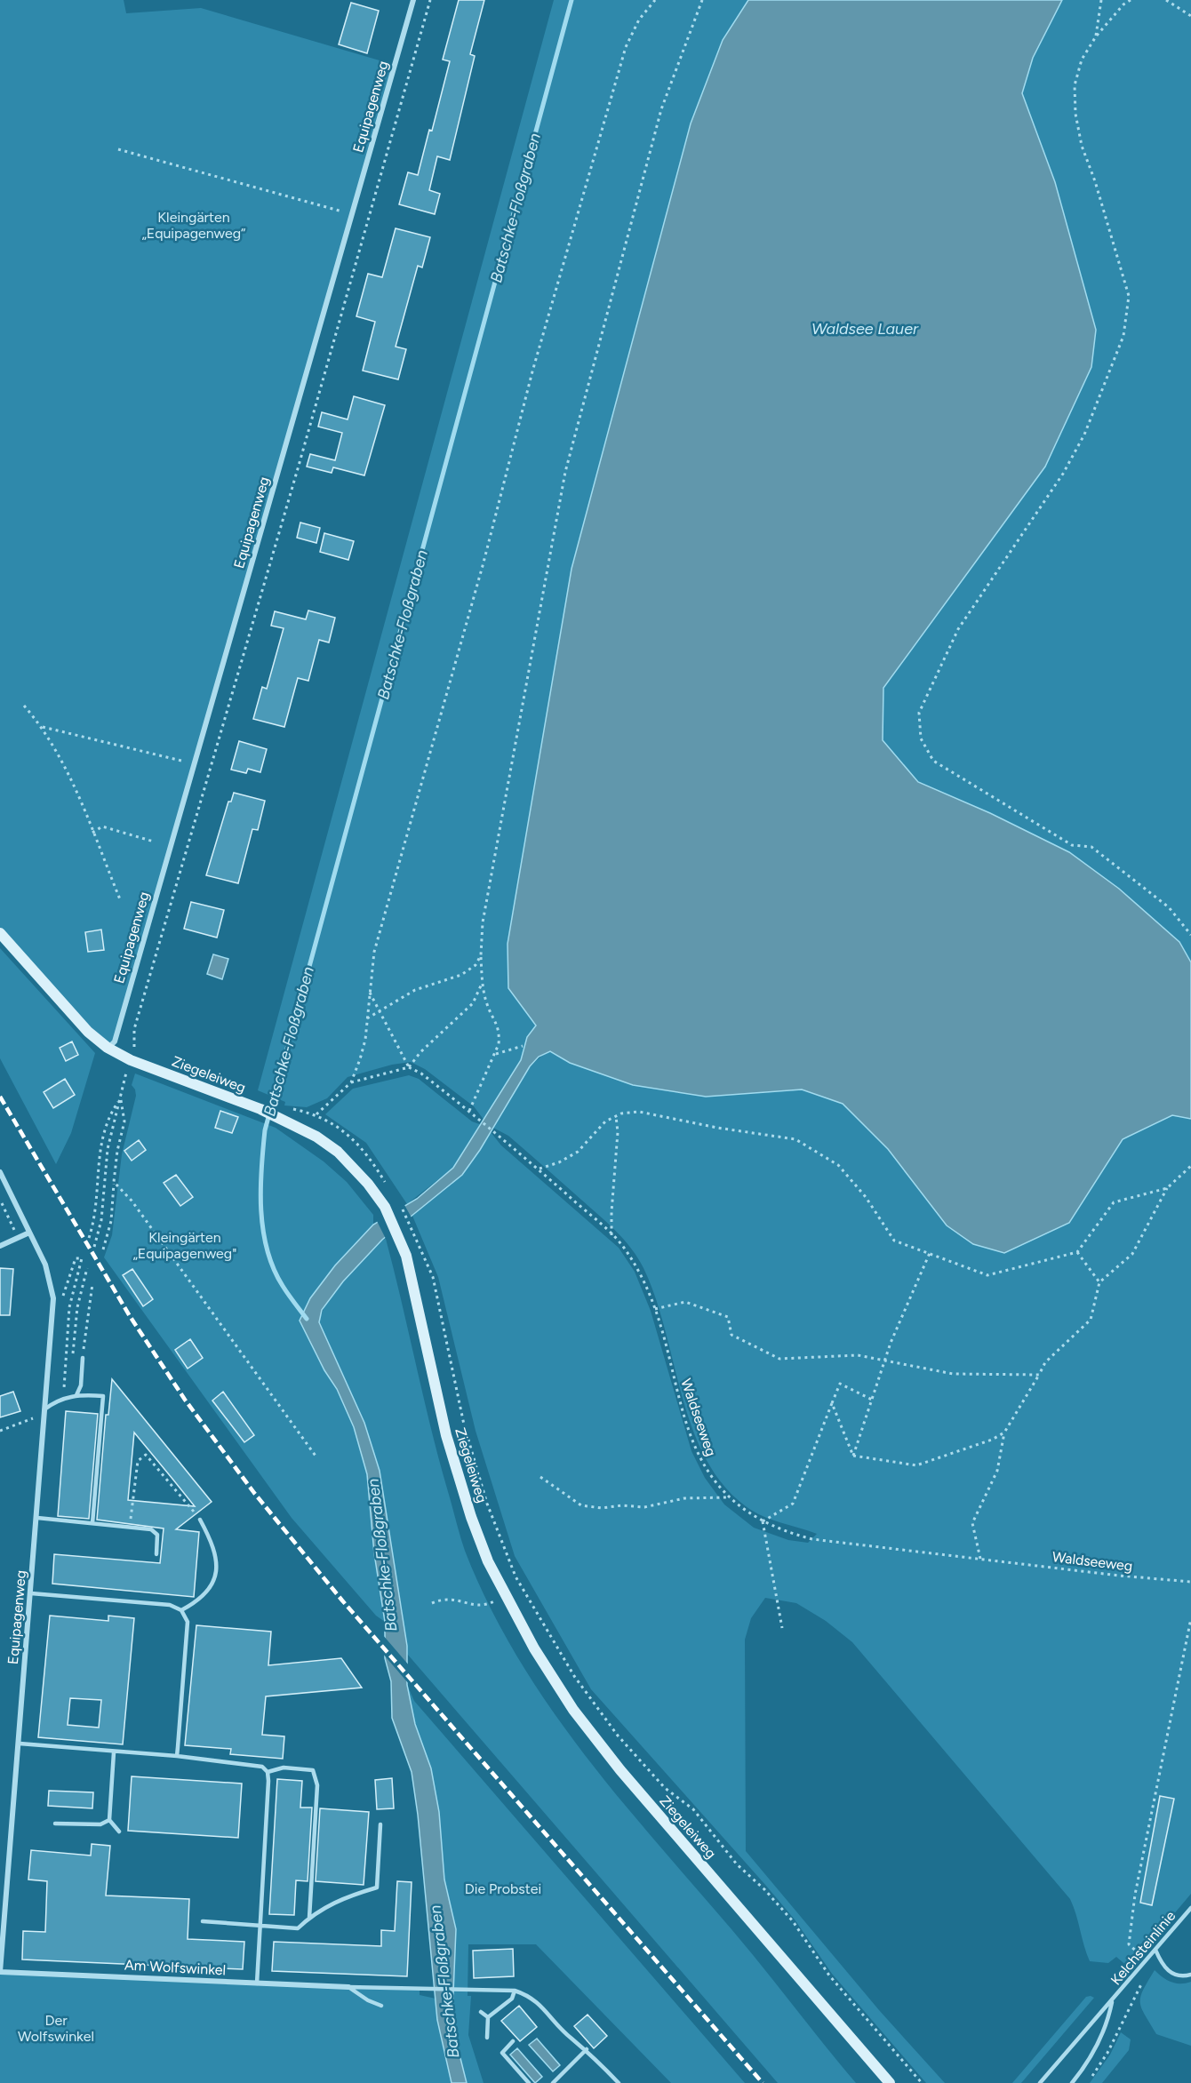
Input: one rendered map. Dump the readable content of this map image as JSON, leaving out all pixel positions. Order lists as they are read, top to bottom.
{
  "streets": {
    "main road": ["Ziegeleiweg"],
    "street": ["Equipagenweg", "Am Wolfswinkel"],
    "lane": ["Kelchsteinlinie"],
    "path": ["Waldseeweg"]
  },
  "crossings": [
    ["Equipagenweg", "Ziegeleiweg"],
    ["Equipagenweg", "Am Wolfswinkel"]
  ],
  "water": ["Batschke‐Floßgraben", "Waldsee Lauer"],
  "parks": [
    "Kleingärten „Equipagenweg“",
    "Kleingärten „Equipagenweg\"",
    "Die Probstei",
    "Der Wolfswinkel"
  ]
}
